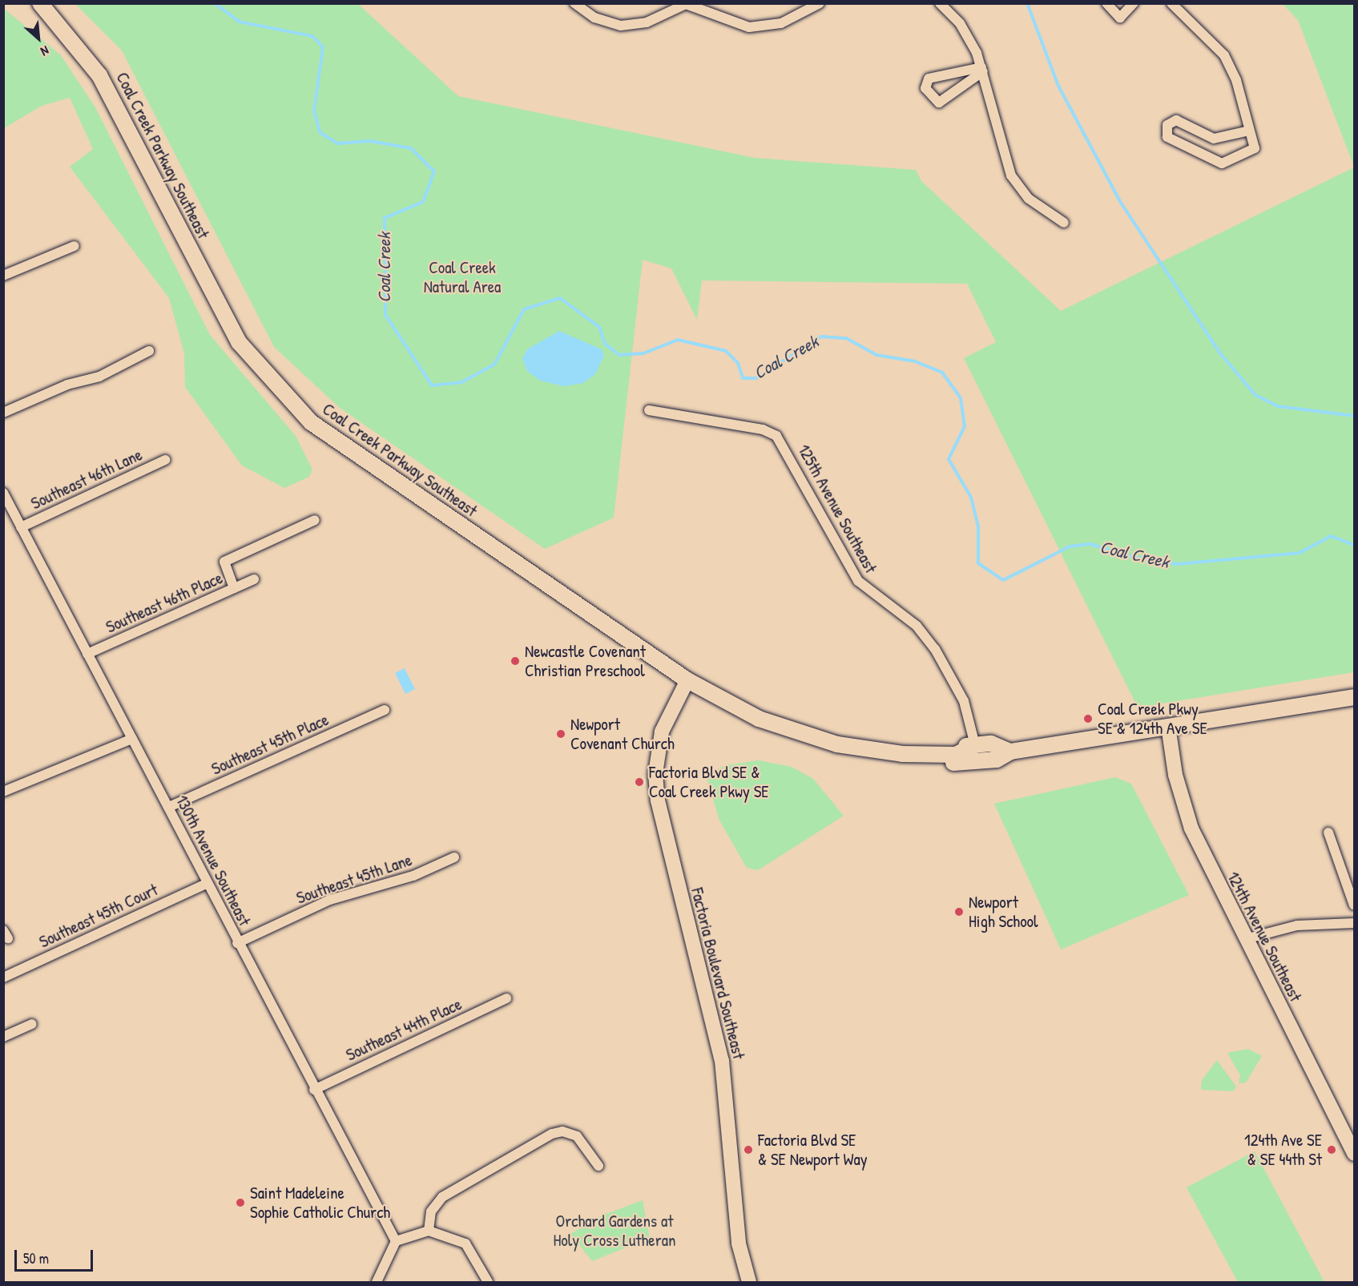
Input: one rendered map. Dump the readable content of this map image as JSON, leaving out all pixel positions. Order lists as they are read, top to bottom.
{
  "streets": {
    "main road": ["Coal Creek Parkway Southeast", "124th Avenue Southeast", "Factoria Boulevard Southeast"],
    "street": [
      "Southeast 46th Lane",
      "125th Avenue Southeast",
      "Southeast 46th Place",
      "Southeast 45th Place",
      "130th Avenue Southeast",
      "Southeast 45th Lane",
      "Southeast 45th Court",
      "Southeast 44th Place"
    ]
  },
  "crossings": [
    ["Coal Creek Parkway Southeast", "125th Avenue Southeast"],
    ["Coal Creek Parkway Southeast", "124th Avenue Southeast"],
    ["Coal Creek Parkway Southeast", "Factoria Boulevard Southeast"],
    ["Southeast 46th Lane", "130th Avenue Southeast"],
    ["Southeast 46th Place", "130th Avenue Southeast"],
    ["Southeast 45th Place", "130th Avenue Southeast"],
    ["130th Avenue Southeast", "Southeast 45th Lane"],
    ["130th Avenue Southeast", "Southeast 45th Court"],
    ["130th Avenue Southeast", "Southeast 44th Place"]
  ],
  "water": ["Coal Creek"],
  "parks": ["Coal Creek Natural Area", "Orchard Gardens at Holy Cross Lutheran"],
  "places": [
    "Newcastle Covenant Christian Preschool",
    "Coal Creek Pkwy SE & 124th Ave SE",
    "Newport Covenant Church",
    "Factoria Blvd SE & Coal Creek Pkwy SE",
    "Newport High School",
    "Factoria Blvd SE & SE Newport Way",
    "124th Ave SE & SE 44th St",
    "Saint Madeleine Sophie Catholic Church"
  ],
  "scale_bar": "50 m",
  "north": "bottom right"
}
